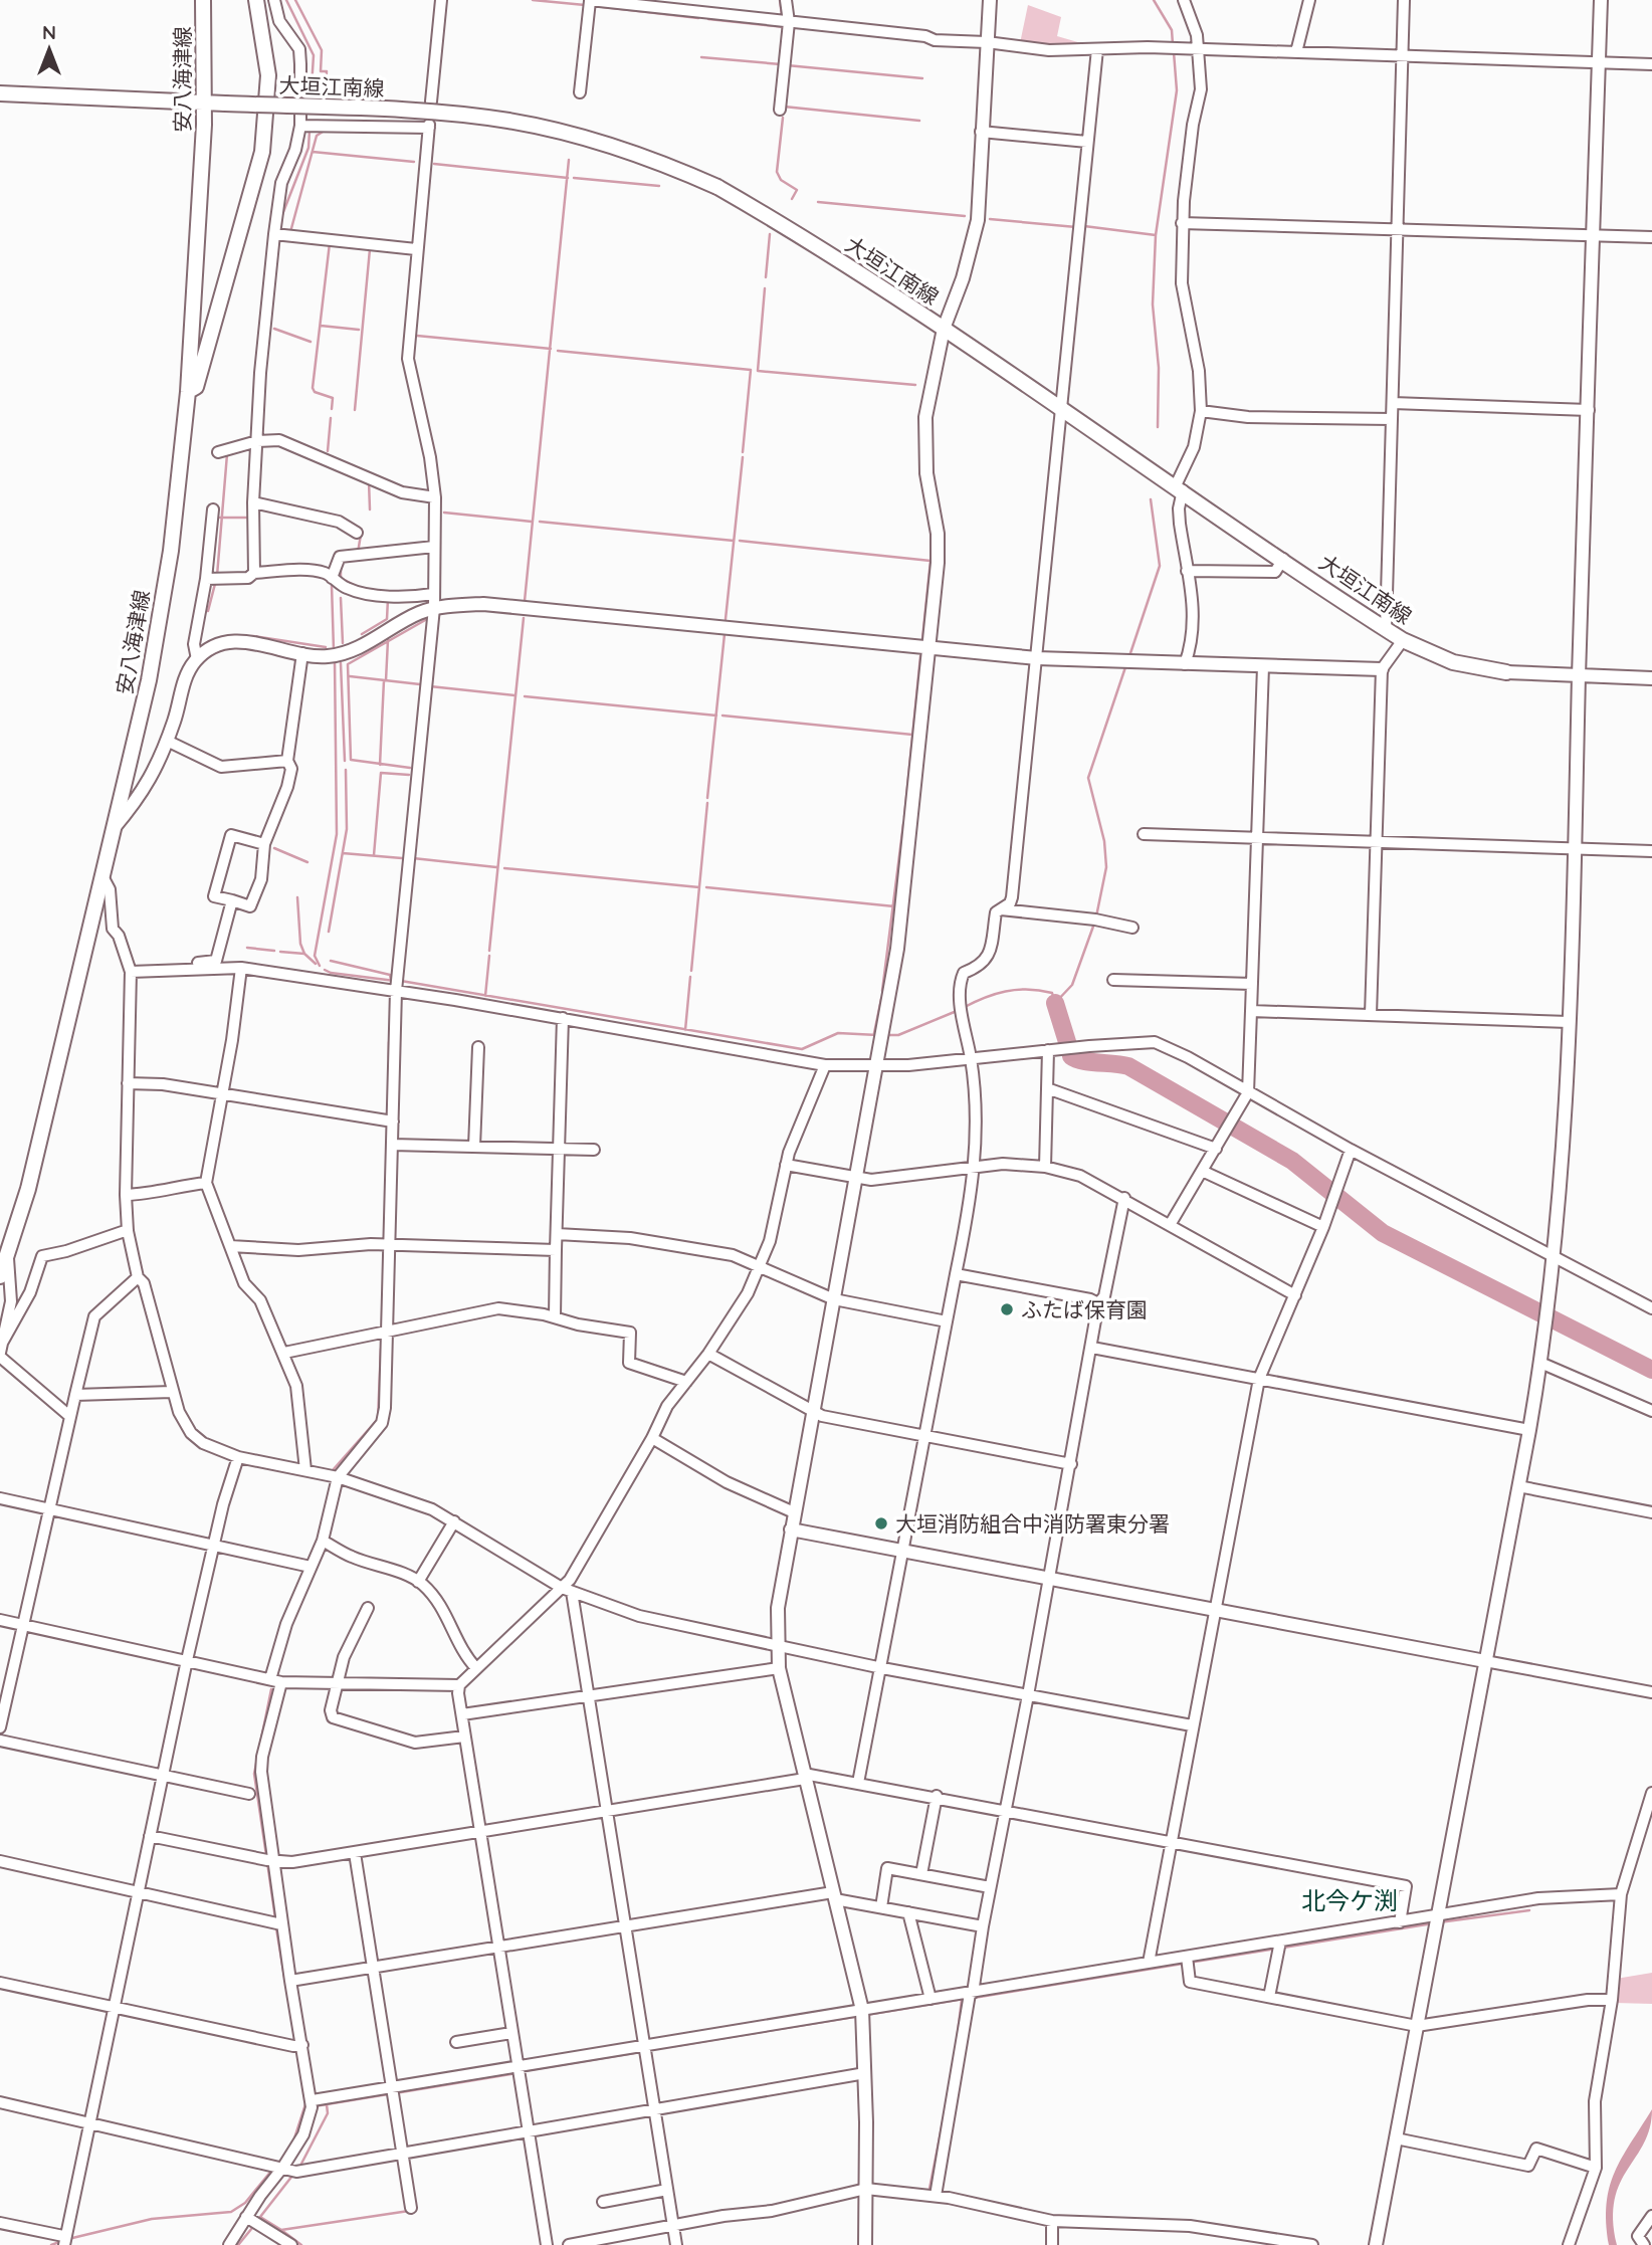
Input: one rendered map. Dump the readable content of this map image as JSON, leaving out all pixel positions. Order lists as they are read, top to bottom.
{
  "streets": {
    "main road": ["安八海津線", "大垣江南線"]
  },
  "crossings": [
    ["安八海津線", "大垣江南線"]
  ],
  "districts": ["北今ケ渕"],
  "places": ["ふたば保育園", "大垣消防組合中消防署東分署"],
  "north": "top"
}
